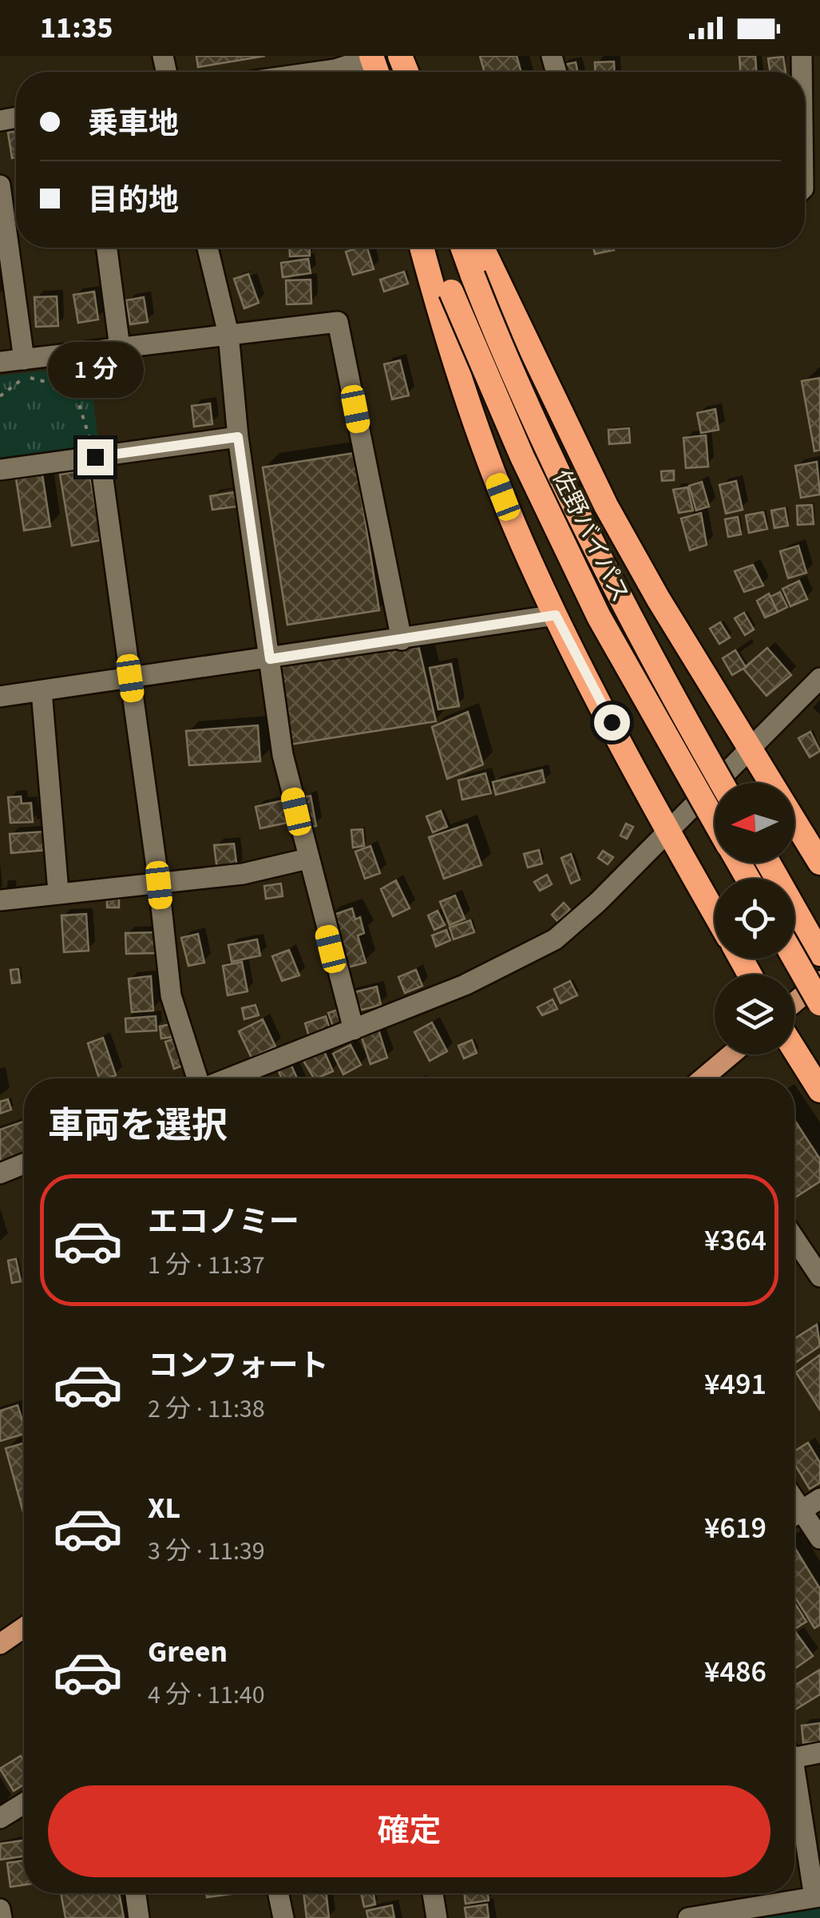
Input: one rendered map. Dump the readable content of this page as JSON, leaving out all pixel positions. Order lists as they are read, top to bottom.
{
  "streets": {
    "highway": ["佐野バイパス"]
  },
  "north": "left",
  "page": {
    "status": "11:35",
    "banner": ["乗車地", "目的地"],
    "bubble": "1 分",
    "heading": "車両を選択",
    "list": [
      {
        "name": "エコノミー",
        "note": "1 分 · 11:37",
        "value": "¥364"
      },
      {
        "name": "コンフォート",
        "note": "2 分 · 11:38",
        "value": "¥491"
      },
      {
        "name": "XL",
        "note": "3 分 · 11:39",
        "value": "¥619"
      },
      {
        "name": "Green",
        "note": "4 分 · 11:40",
        "value": "¥486"
      }
    ],
    "buttons": "確定"
  }
}
